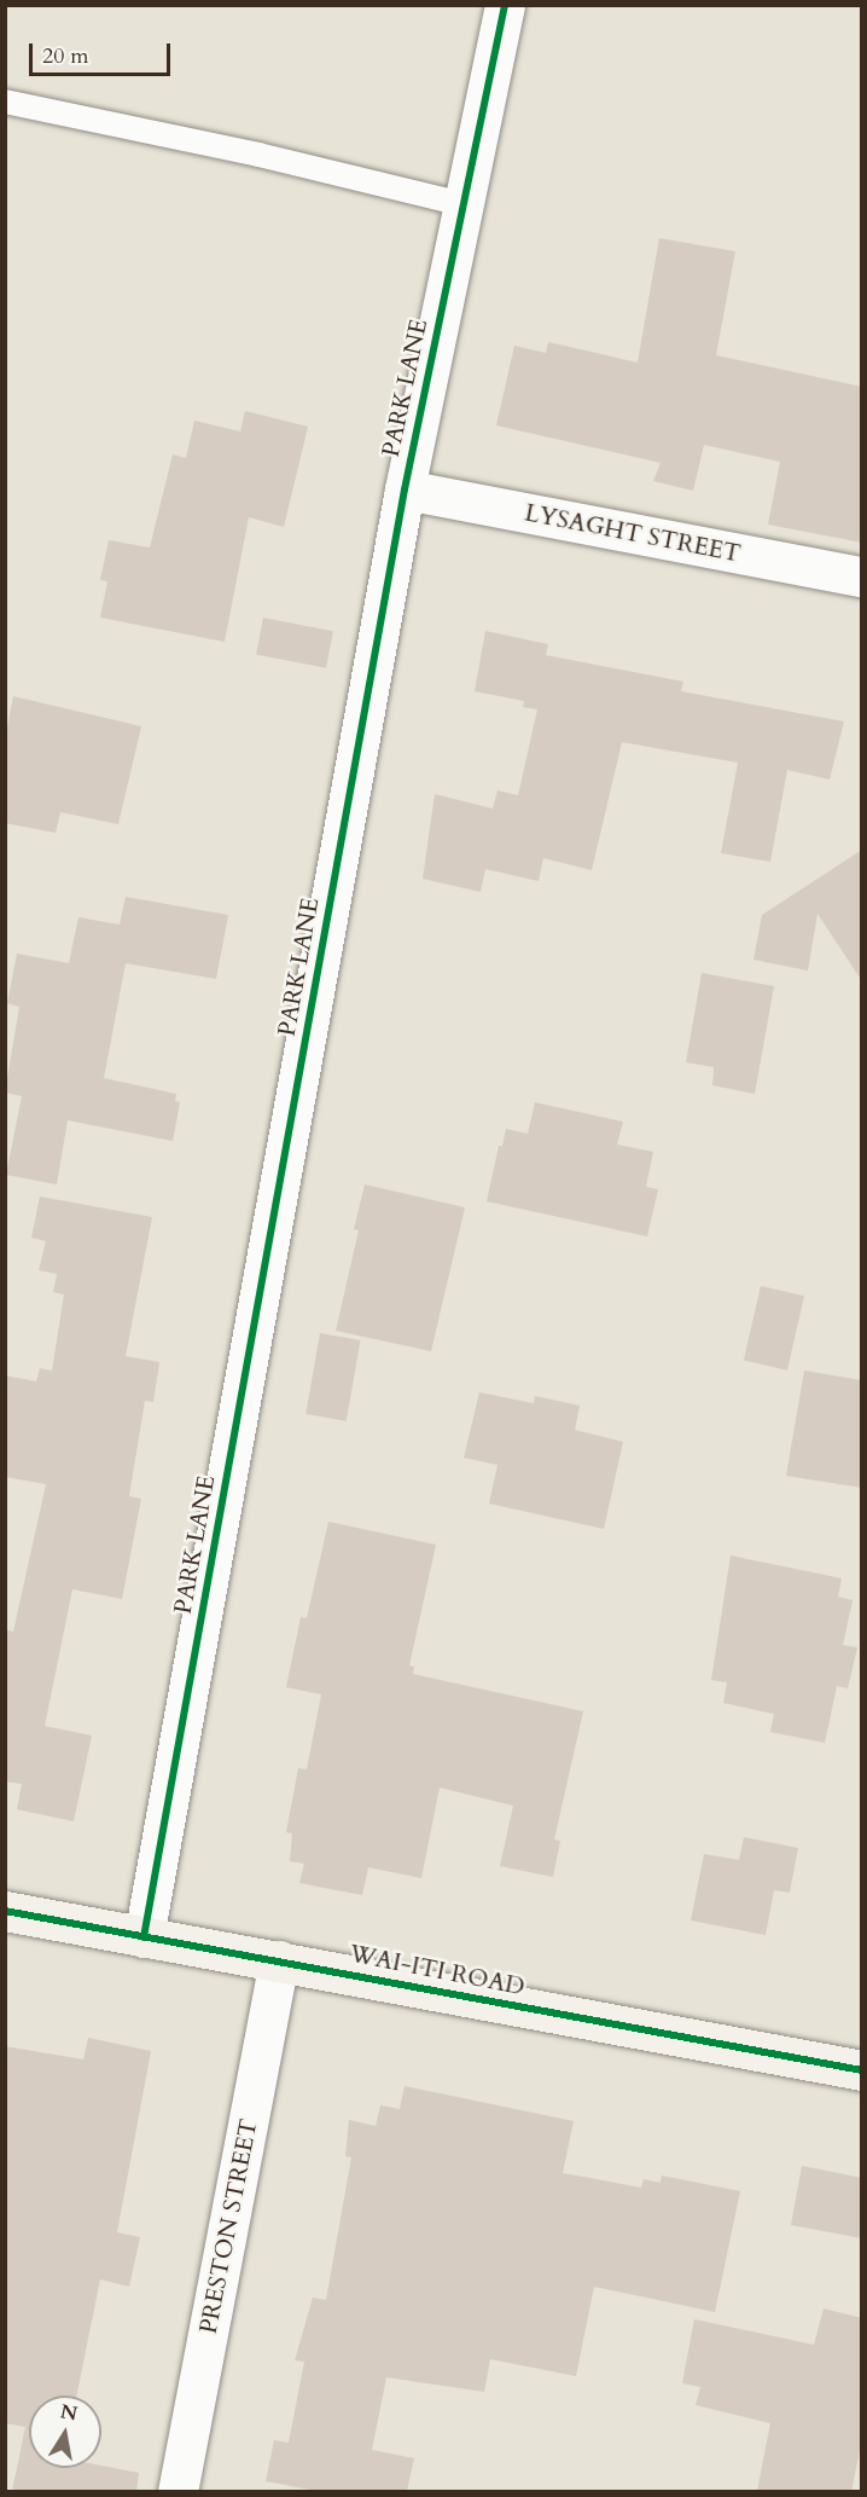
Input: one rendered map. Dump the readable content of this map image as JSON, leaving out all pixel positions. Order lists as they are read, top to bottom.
{
  "streets": {
    "main road": ["WAI-ITI ROAD"],
    "street": ["PARK LANE", "LYSAGHT STREET", "PRESTON STREET"]
  },
  "crossings": [
    ["PARK LANE", "LYSAGHT STREET"],
    ["PARK LANE", "WAI-ITI ROAD"],
    ["WAI-ITI ROAD", "PRESTON STREET"]
  ],
  "scale_bar": "20 m",
  "north": "top"
}
